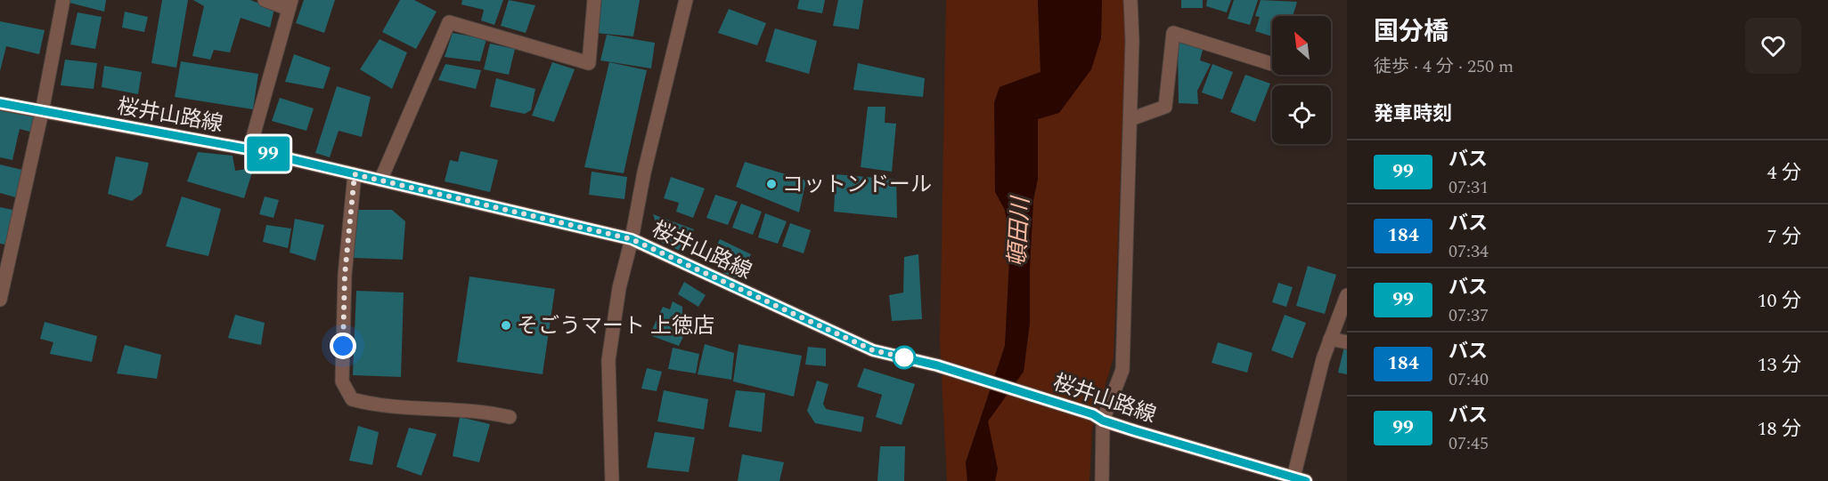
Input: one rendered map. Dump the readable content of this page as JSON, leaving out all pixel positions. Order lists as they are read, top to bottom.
{
  "streets": {
    "main road": ["桜井山路線"]
  },
  "water": ["頓田川"],
  "places": ["コットンドール", "そごうマート 上徳店"],
  "lines": ["bus line 99"],
  "north": "top left",
  "page": {
    "on_map": "99",
    "heading": [
      ["国分橋", "徒歩 · 4 分 · 250 m"],
      "発車時刻"
    ],
    "list": [
      {
        "mark": "99",
        "name": "バス",
        "note": "07:31",
        "value": "4 分"
      },
      {
        "mark": "184",
        "name": "バス",
        "note": "07:34",
        "value": "7 分"
      },
      {
        "mark": "99",
        "name": "バス",
        "note": "07:37",
        "value": "10 分"
      },
      {
        "mark": "184",
        "name": "バス",
        "note": "07:40",
        "value": "13 分"
      },
      {
        "mark": "99",
        "name": "バス",
        "note": "07:45",
        "value": "18 分"
      }
    ]
  }
}
